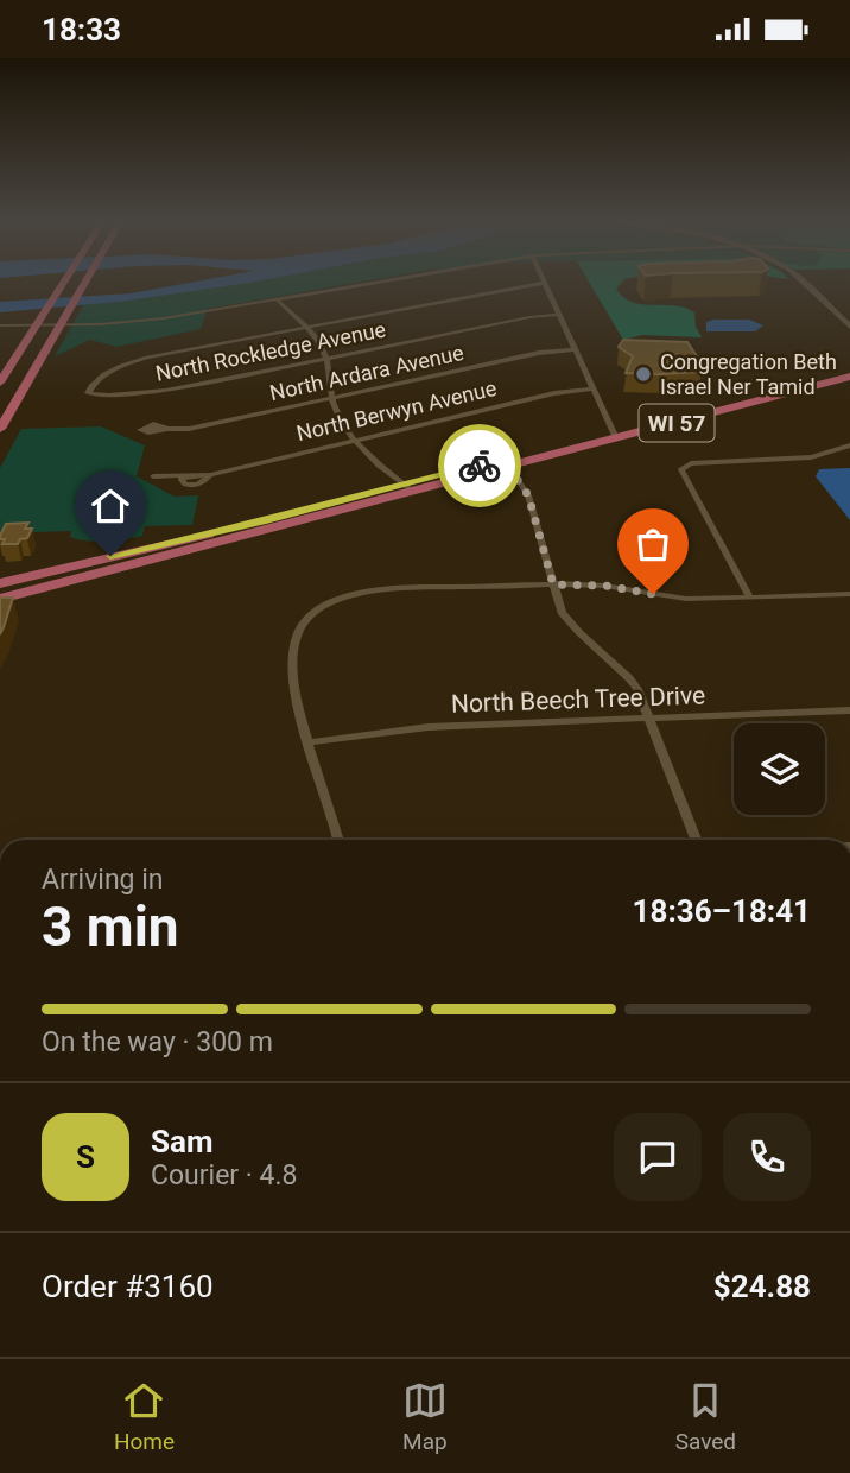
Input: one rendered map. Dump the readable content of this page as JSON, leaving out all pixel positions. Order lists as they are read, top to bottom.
{
  "streets": {
    "main road": ["WI 57"],
    "street": [
      "North Rockledge Avenue",
      "North Ardara Avenue",
      "North Berwyn Avenue",
      "North Beech Tree Drive"
    ]
  },
  "places": ["Congregation Beth Israel Ner Tamid"],
  "page": {
    "status": "18:33",
    "heading": ["3 min", "Arriving in", "18:36–18:41"],
    "panel": [
      "Sam",
      "Courier · 4.8",
      "Order #3160",
      "$24.88"
    ],
    "bar": "On the way · 300 m",
    "round": "S",
    "tabs": ["Home", "Map", "Saved"]
  }
}
